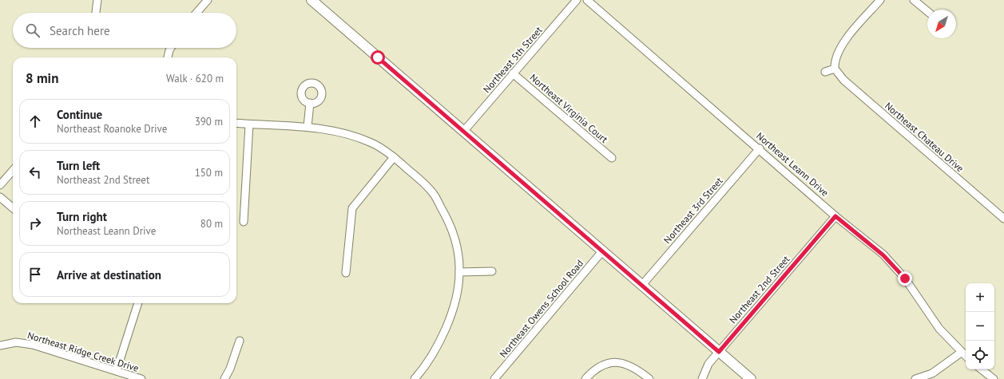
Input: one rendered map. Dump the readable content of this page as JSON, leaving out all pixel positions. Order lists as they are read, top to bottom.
{
  "streets": {
    "street": [
      "Northeast 5th Street",
      "Northeast Virginia Court",
      "Northeast Chateau Drive",
      "Northeast Leann Drive",
      "Northeast 3rd Street",
      "Northeast 2nd Street",
      "Northeast Owens School Road",
      "Northeast Ridge Creek Drive"
    ]
  },
  "crossings": [
    ["Northeast 5th Street", "Northeast Virginia Court"],
    ["Northeast Leann Drive", "Northeast 3rd Street"],
    ["Northeast Leann Drive", "Northeast 2nd Street"]
  ],
  "north": "bottom left",
  "page": {
    "search": "Search here",
    "heading": ["8 min", "Walk · 620 m"],
    "list": [
      ["Continue", "Northeast Roanoke Drive", "390 m"],
      ["Turn left", "Northeast 2nd Street", "150 m"],
      ["Turn right", "Northeast Leann Drive", "80 m"],
      "Arrive at destination"
    ],
    "map_buttons": ["+", "−"]
  }
}
